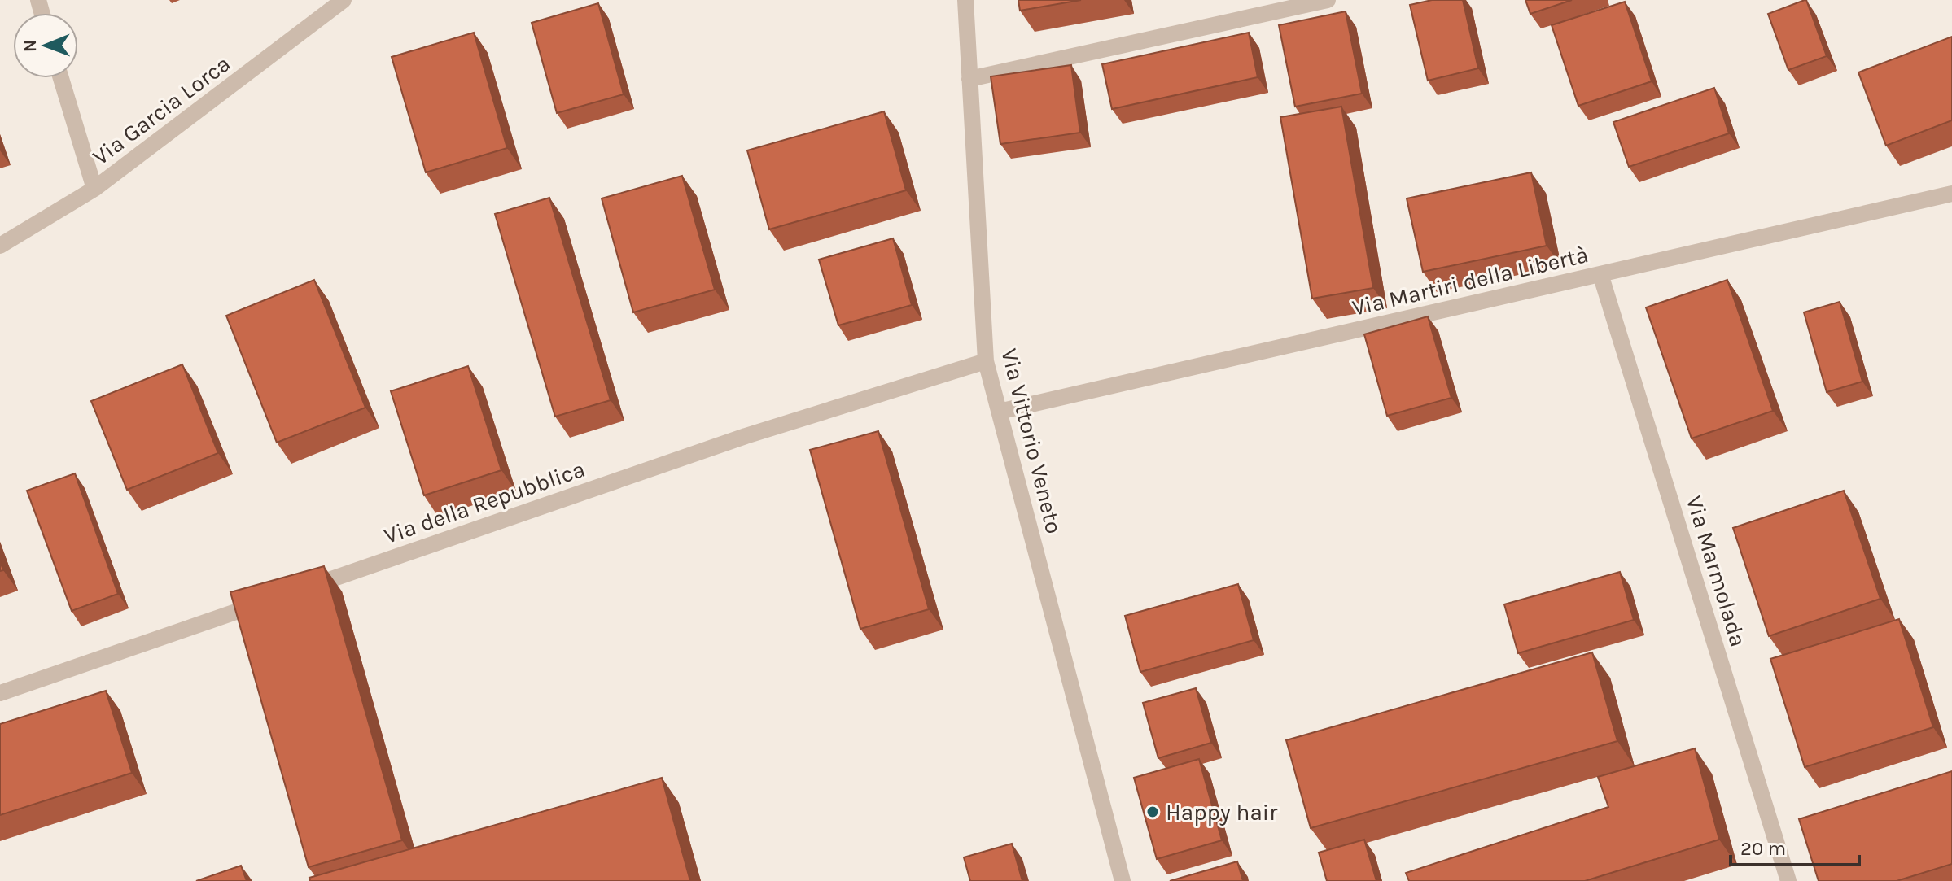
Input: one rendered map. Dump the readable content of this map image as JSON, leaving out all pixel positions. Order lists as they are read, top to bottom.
{
  "streets": {
    "street": [
      "Via Garcia Lorca",
      "Via Martiri della Libertà",
      "Via Vittorio Veneto",
      "Via della Repubblica",
      "Via Marmolada"
    ]
  },
  "crossings": [
    ["Via Martiri della Libertà", "Via Vittorio Veneto"],
    ["Via Martiri della Libertà", "Via Marmolada"],
    ["Via Vittorio Veneto", "Via della Repubblica"]
  ],
  "places": ["Happy hair"],
  "scale_bar": "20 m",
  "north": "left"
}
